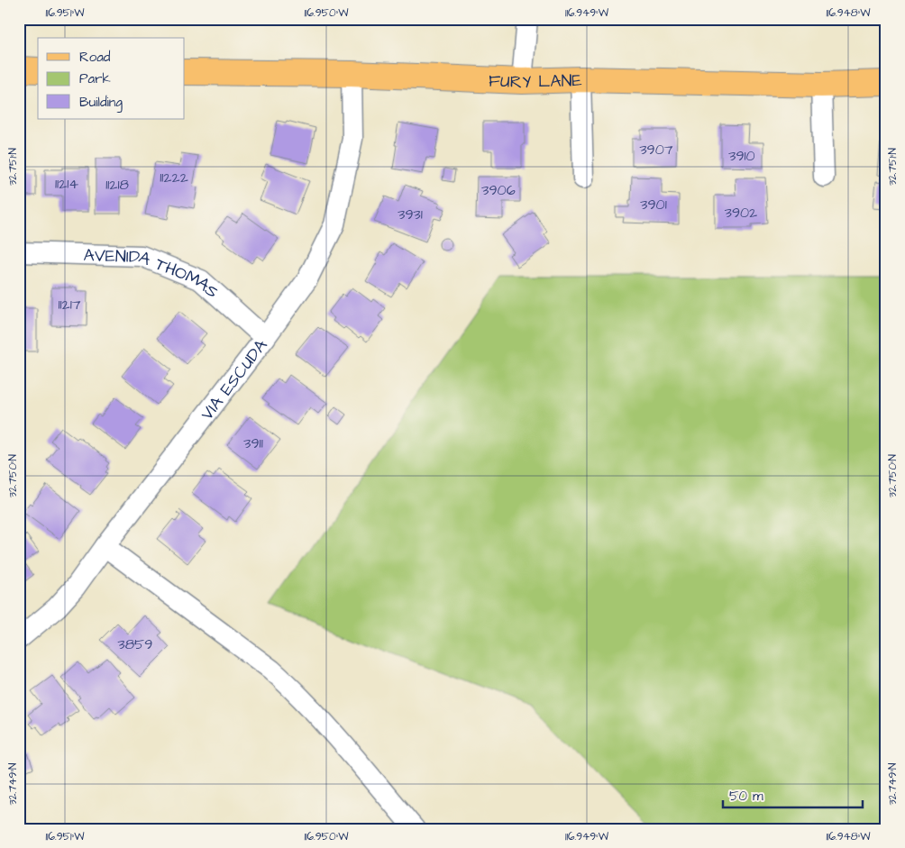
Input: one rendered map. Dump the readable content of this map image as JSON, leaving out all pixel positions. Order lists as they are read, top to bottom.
{
  "streets": {
    "main road": ["FURY LANE"],
    "street": ["AVENIDA THOMAS", "VIA ESCUDA"]
  },
  "crossings": [
    ["FURY LANE", "VIA ESCUDA"],
    ["AVENIDA THOMAS", "VIA ESCUDA"]
  ],
  "house_numbers": [
    "3907",
    "3910",
    "11222",
    "11214",
    "11218",
    "3906",
    "3901",
    "3902",
    "3931",
    "11217",
    "3911",
    "3859"
  ],
  "legend": ["Road", "Park", "Building"],
  "scale_bar": "50 m",
  "coordinates": [
    "116.951°W",
    "116.950°W",
    "116.949°W",
    "116.948°W",
    "32.751°N",
    "32.750°N",
    "32.749°N"
  ]
}
